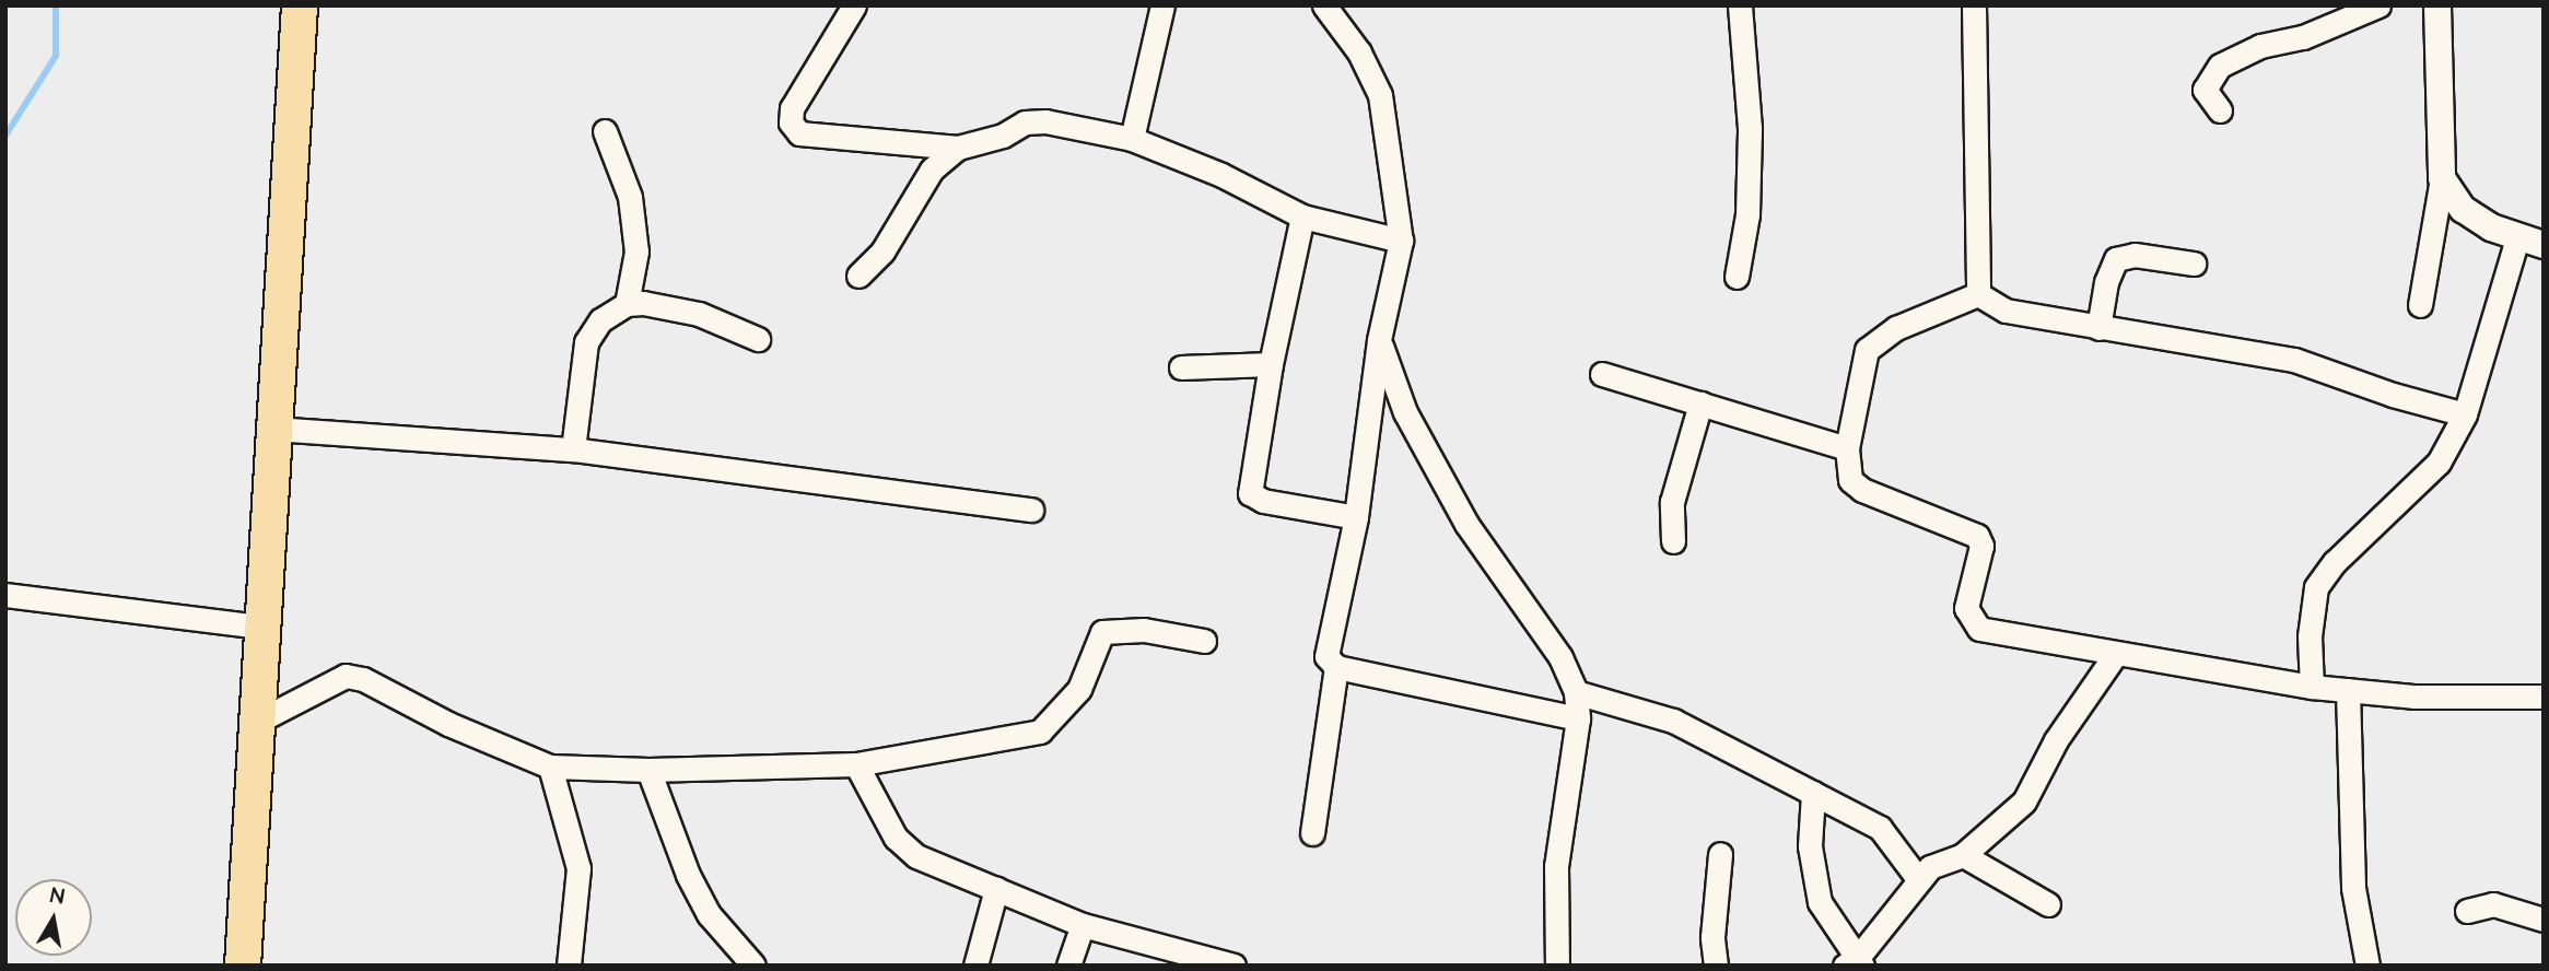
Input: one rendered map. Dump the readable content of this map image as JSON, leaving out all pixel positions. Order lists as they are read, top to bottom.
{
  "north": "top"
}
